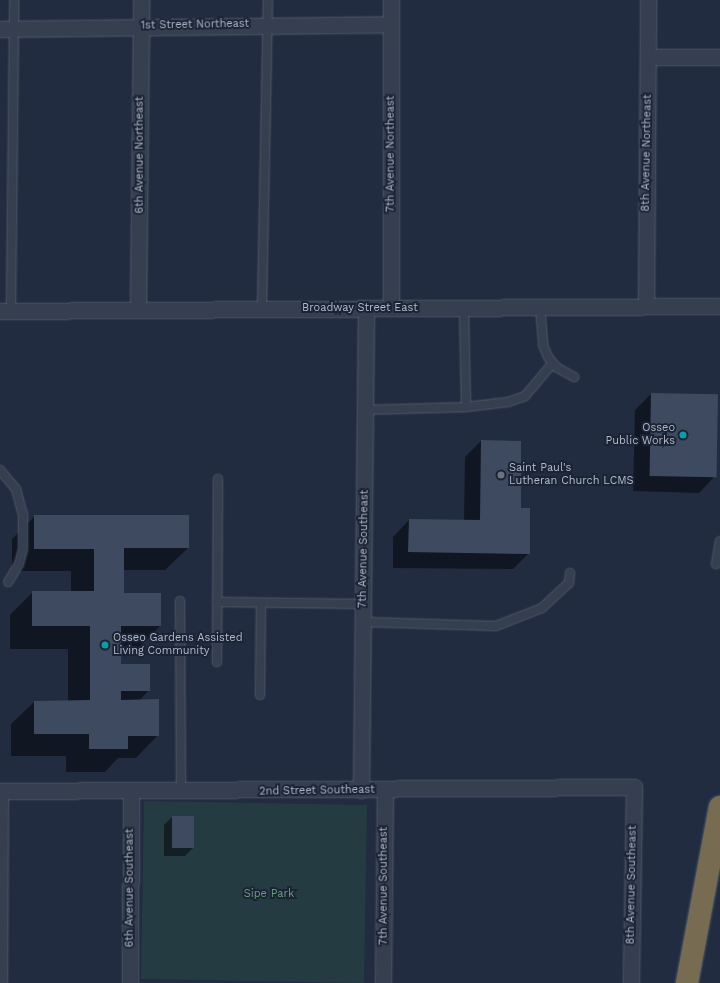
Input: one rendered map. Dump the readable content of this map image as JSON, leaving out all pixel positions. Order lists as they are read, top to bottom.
{
  "streets": {
    "street": [
      "1st Street Northeast",
      "8th Avenue Northeast",
      "7th Avenue Northeast",
      "6th Avenue Northeast",
      "Broadway Street East",
      "7th Avenue Southeast",
      "2nd Street Southeast",
      "8th Avenue Southeast",
      "6th Avenue Southeast"
    ]
  },
  "crossings": [
    ["1st Street Northeast", "7th Avenue Northeast"],
    ["1st Street Northeast", "6th Avenue Northeast"],
    ["8th Avenue Northeast", "Broadway Street East"],
    ["7th Avenue Northeast", "Broadway Street East"],
    ["6th Avenue Northeast", "Broadway Street East"],
    ["Broadway Street East", "7th Avenue Southeast"],
    ["7th Avenue Southeast", "2nd Street Southeast"],
    ["2nd Street Southeast", "8th Avenue Southeast"],
    ["2nd Street Southeast", "6th Avenue Southeast"]
  ],
  "parks": ["Sipe Park"],
  "places": ["Osseo Public Works", "Saint Paul's Lutheran Church LCMS", "Osseo Gardens Assisted Living Community"]
}
